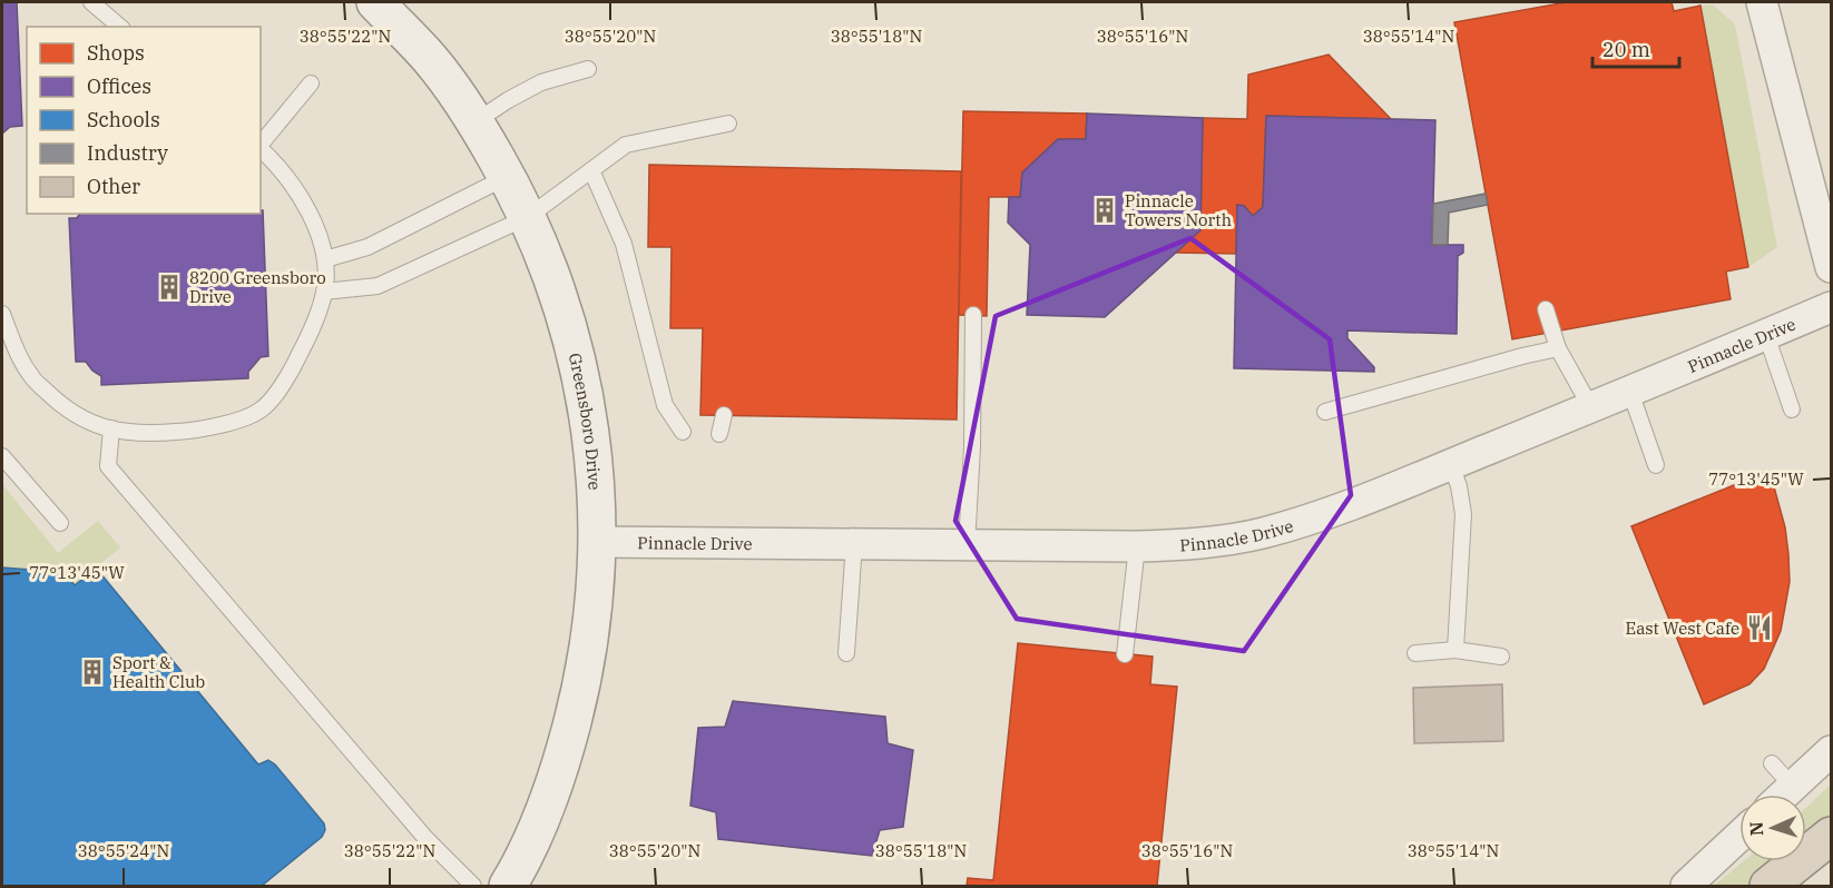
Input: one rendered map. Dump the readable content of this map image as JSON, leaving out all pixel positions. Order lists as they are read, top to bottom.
{
  "streets": {
    "street": ["Pinnacle Drive", "Greensboro Drive"]
  },
  "crossings": [
    ["Pinnacle Drive", "Greensboro Drive"]
  ],
  "places": {
    "building": ["Pinnacle Towers North", "8200 Greensboro Drive", "Sport & Health Club"],
    "restaurant": ["East West Cafe"]
  },
  "legend": [
    "Shops",
    "Offices",
    "Schools",
    "Industry",
    "Other"
  ],
  "scale_bar": "20 m",
  "north": "left",
  "coordinates": [
    "38°55'22\"N",
    "38°55'20\"N",
    "38°55'18\"N",
    "38°55'16\"N",
    "38°55'14\"N",
    "77°13'45\"W",
    "38°55'24\"N"
  ]
}
